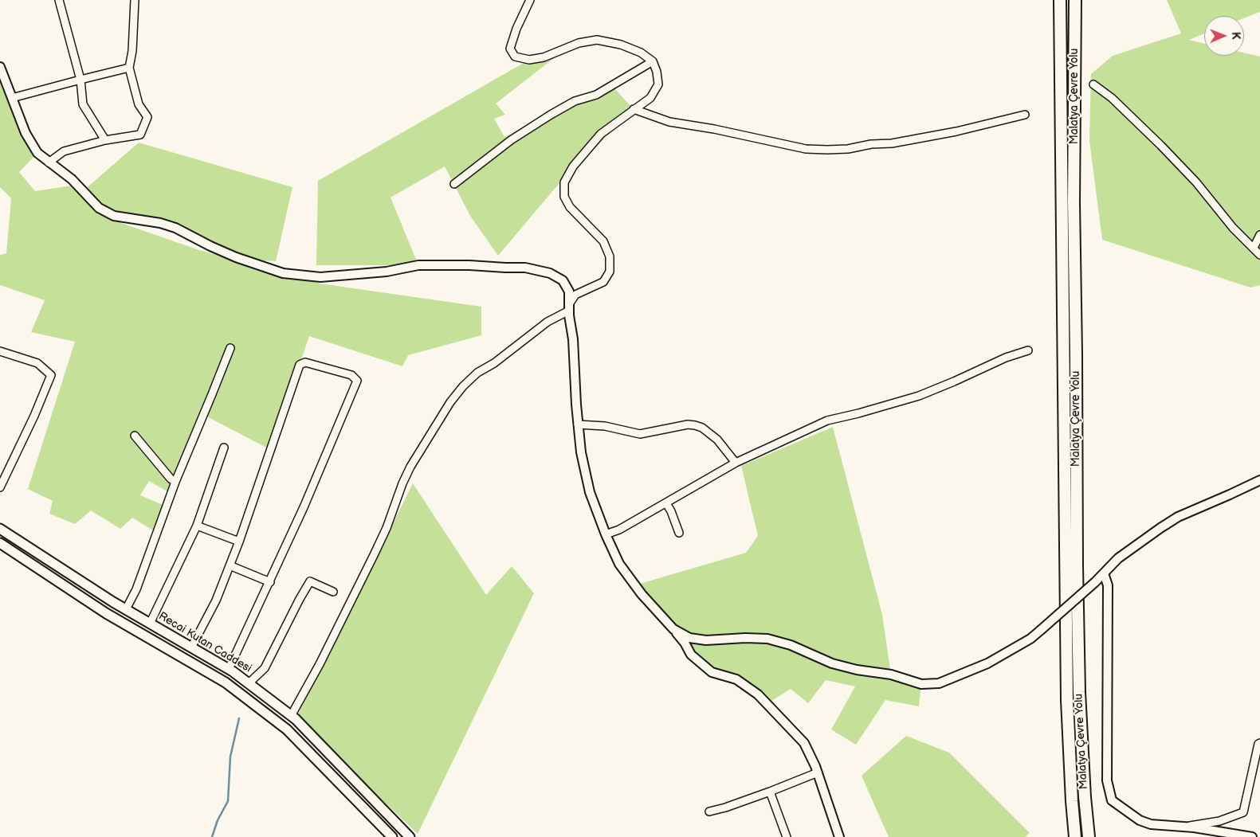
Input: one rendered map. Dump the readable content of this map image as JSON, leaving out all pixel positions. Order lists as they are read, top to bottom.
{
  "streets": {
    "highway": ["Malatya Çevre Yolu"],
    "main road": ["Recai Kutan Caddesi"]
  },
  "north": "right"
}
